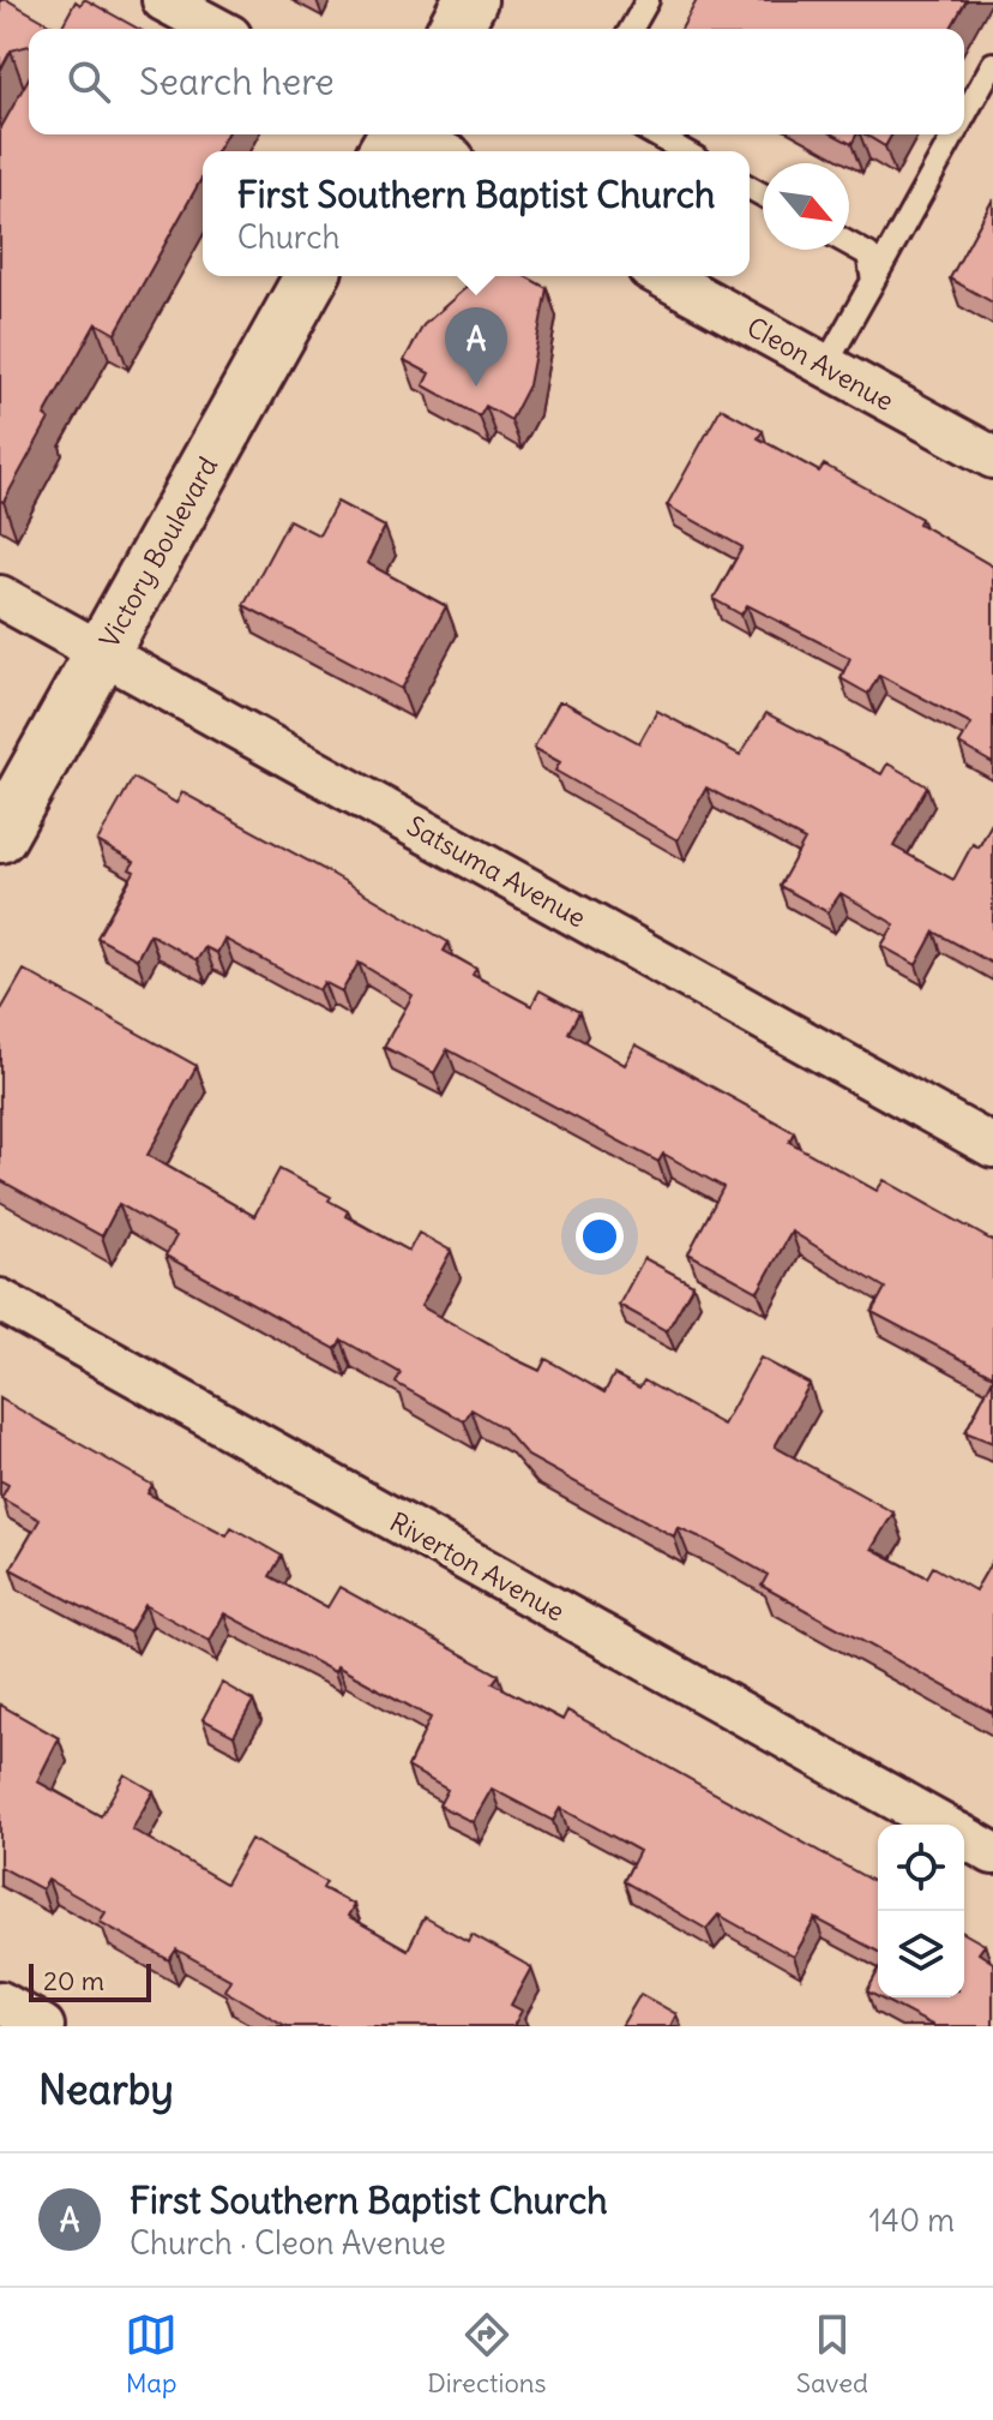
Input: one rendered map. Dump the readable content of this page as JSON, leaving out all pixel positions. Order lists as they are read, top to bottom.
{
  "streets": {
    "main road": ["Victory Boulevard"],
    "street": ["Cleon Avenue", "Satsuma Avenue", "Riverton Avenue"]
  },
  "crossings": [
    ["Victory Boulevard", "Satsuma Avenue"]
  ],
  "scale_bar": "20 m",
  "north": "bottom right",
  "page": {
    "search": "Search here",
    "popup": ["First Southern Baptist Church", "Church"],
    "pins": "A",
    "scale": "20 m",
    "heading": "Nearby",
    "list": [
      {
        "mark": "A",
        "name": "First Southern Baptist Church",
        "note": "Church · Cleon Avenue",
        "value": "140 m"
      }
    ],
    "nav": ["Map", "Directions", "Saved"]
  }
}
